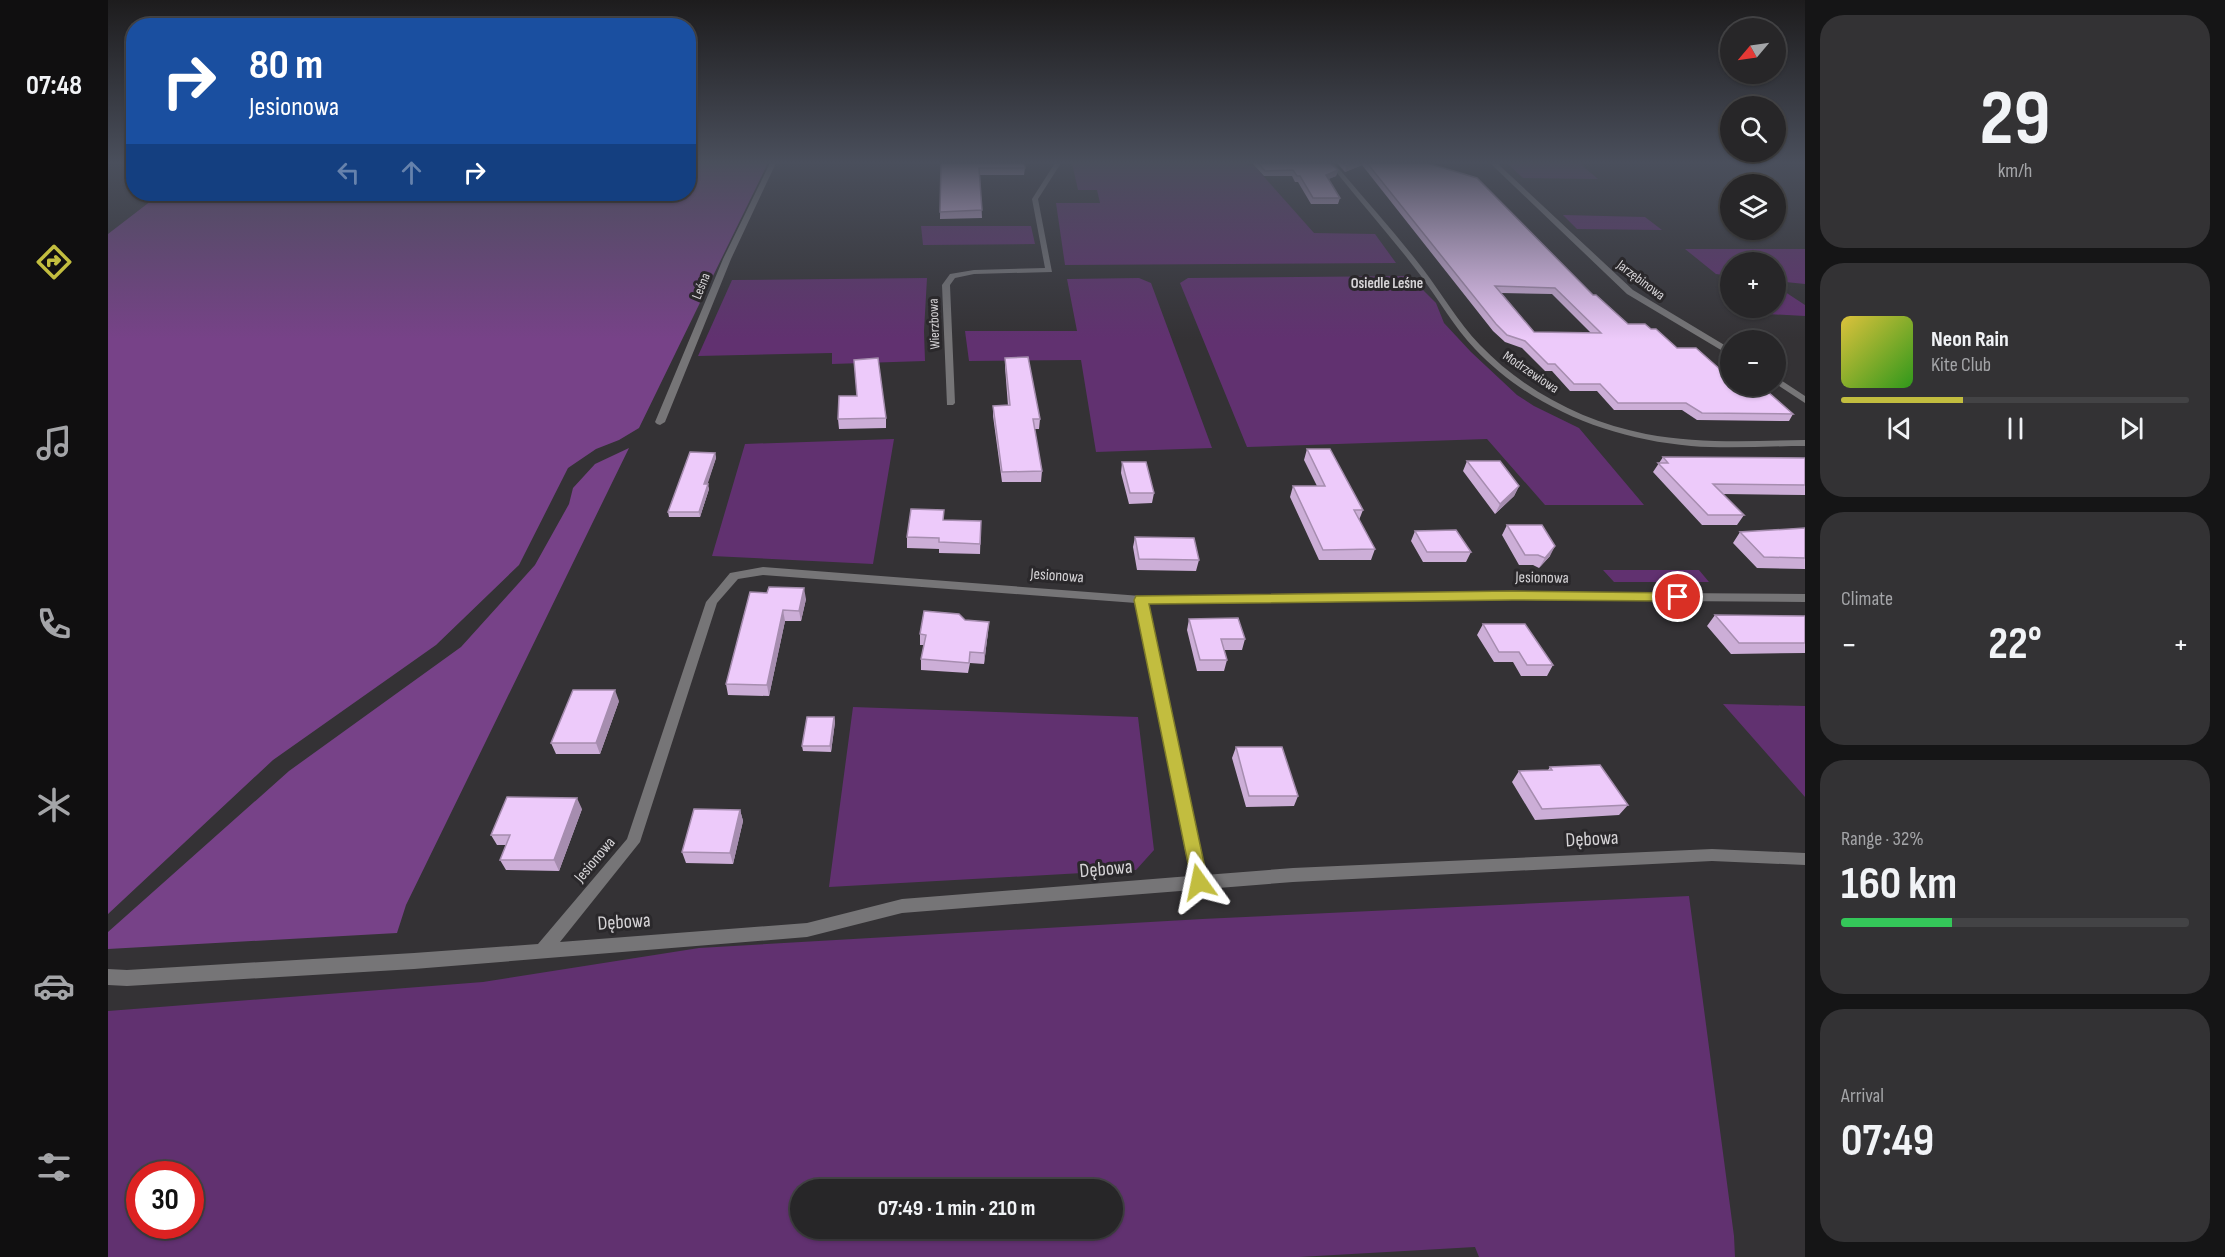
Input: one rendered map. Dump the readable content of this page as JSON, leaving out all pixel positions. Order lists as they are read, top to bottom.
{
  "streets": {
    "street": [
      "Jarzębinowa",
      "Leśna",
      "Wierzbowa",
      "Modrzewiowa",
      "Jesionowa",
      "Dębowa"
    ]
  },
  "crossings": [
    ["Jesionowa", "Dębowa"]
  ],
  "districts": ["Osiedle Leśne"],
  "north": "bottom left",
  "page": {
    "tabs": "07:48",
    "tile": [
      ["29", "km/h"],
      "Climate",
      ["Range · 32%", "160 km"],
      ["Arrival", "07:49"]
    ],
    "map_buttons": ["+", "−"],
    "turn": ["80 m", "Jesionowa"],
    "song": ["Neon Rain", "Kite Club"],
    "heat": ["−", "22°", "+"],
    "limit": "30",
    "trip": "07:49 · 1 min · 210 m"
  }
}
